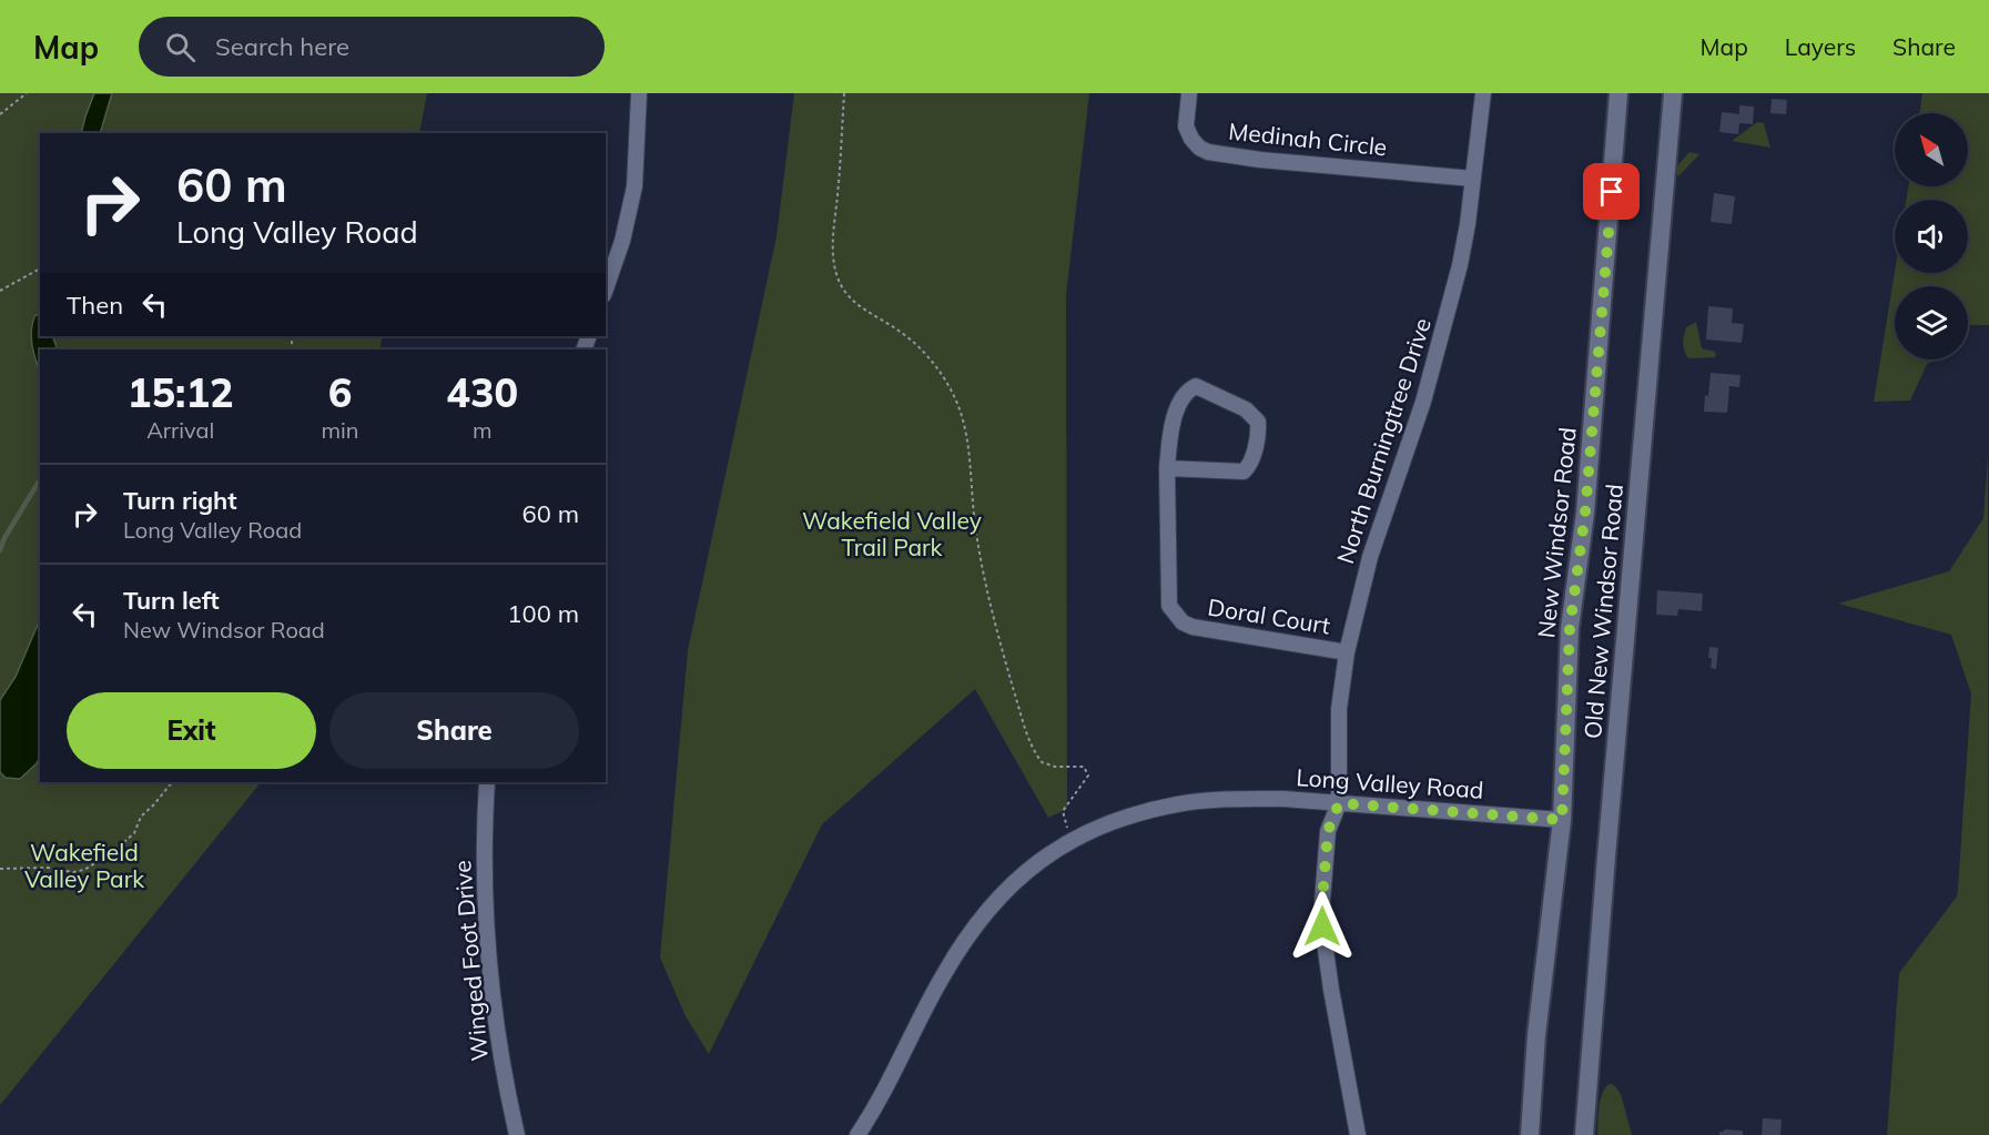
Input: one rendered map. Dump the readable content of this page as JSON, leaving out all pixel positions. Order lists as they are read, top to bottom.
{
  "streets": {
    "main road": ["New Windsor Road", "Old New Windsor Road"],
    "street": [
      "Medinah Circle",
      "North Burningtree Drive",
      "Doral Court",
      "Long Valley Road",
      "Winged Foot Drive"
    ]
  },
  "crossings": [
    ["Medinah Circle", "North Burningtree Drive"],
    ["North Burningtree Drive", "Doral Court"],
    ["North Burningtree Drive", "Long Valley Road"],
    ["New Windsor Road", "Long Valley Road"]
  ],
  "parks": ["Wakefield Valley Trail Park", "Wakefield Valley Park"],
  "north": "top left",
  "page": {
    "header": "Map",
    "search": "Search here",
    "nav": ["Map", "Layers", "Share"],
    "turn": ["60 m", "Long Valley Road"],
    "then": "Then",
    "eta": [
      "15:12",
      "Arrival",
      "6",
      "min",
      "430",
      "m"
    ],
    "list": [
      {
        "name": "Turn right",
        "note": "Long Valley Road",
        "value": "60 m"
      },
      {
        "name": "Turn left",
        "note": "New Windsor Road",
        "value": "100 m"
      }
    ],
    "buttons": ["Exit", "Share"]
  }
}
